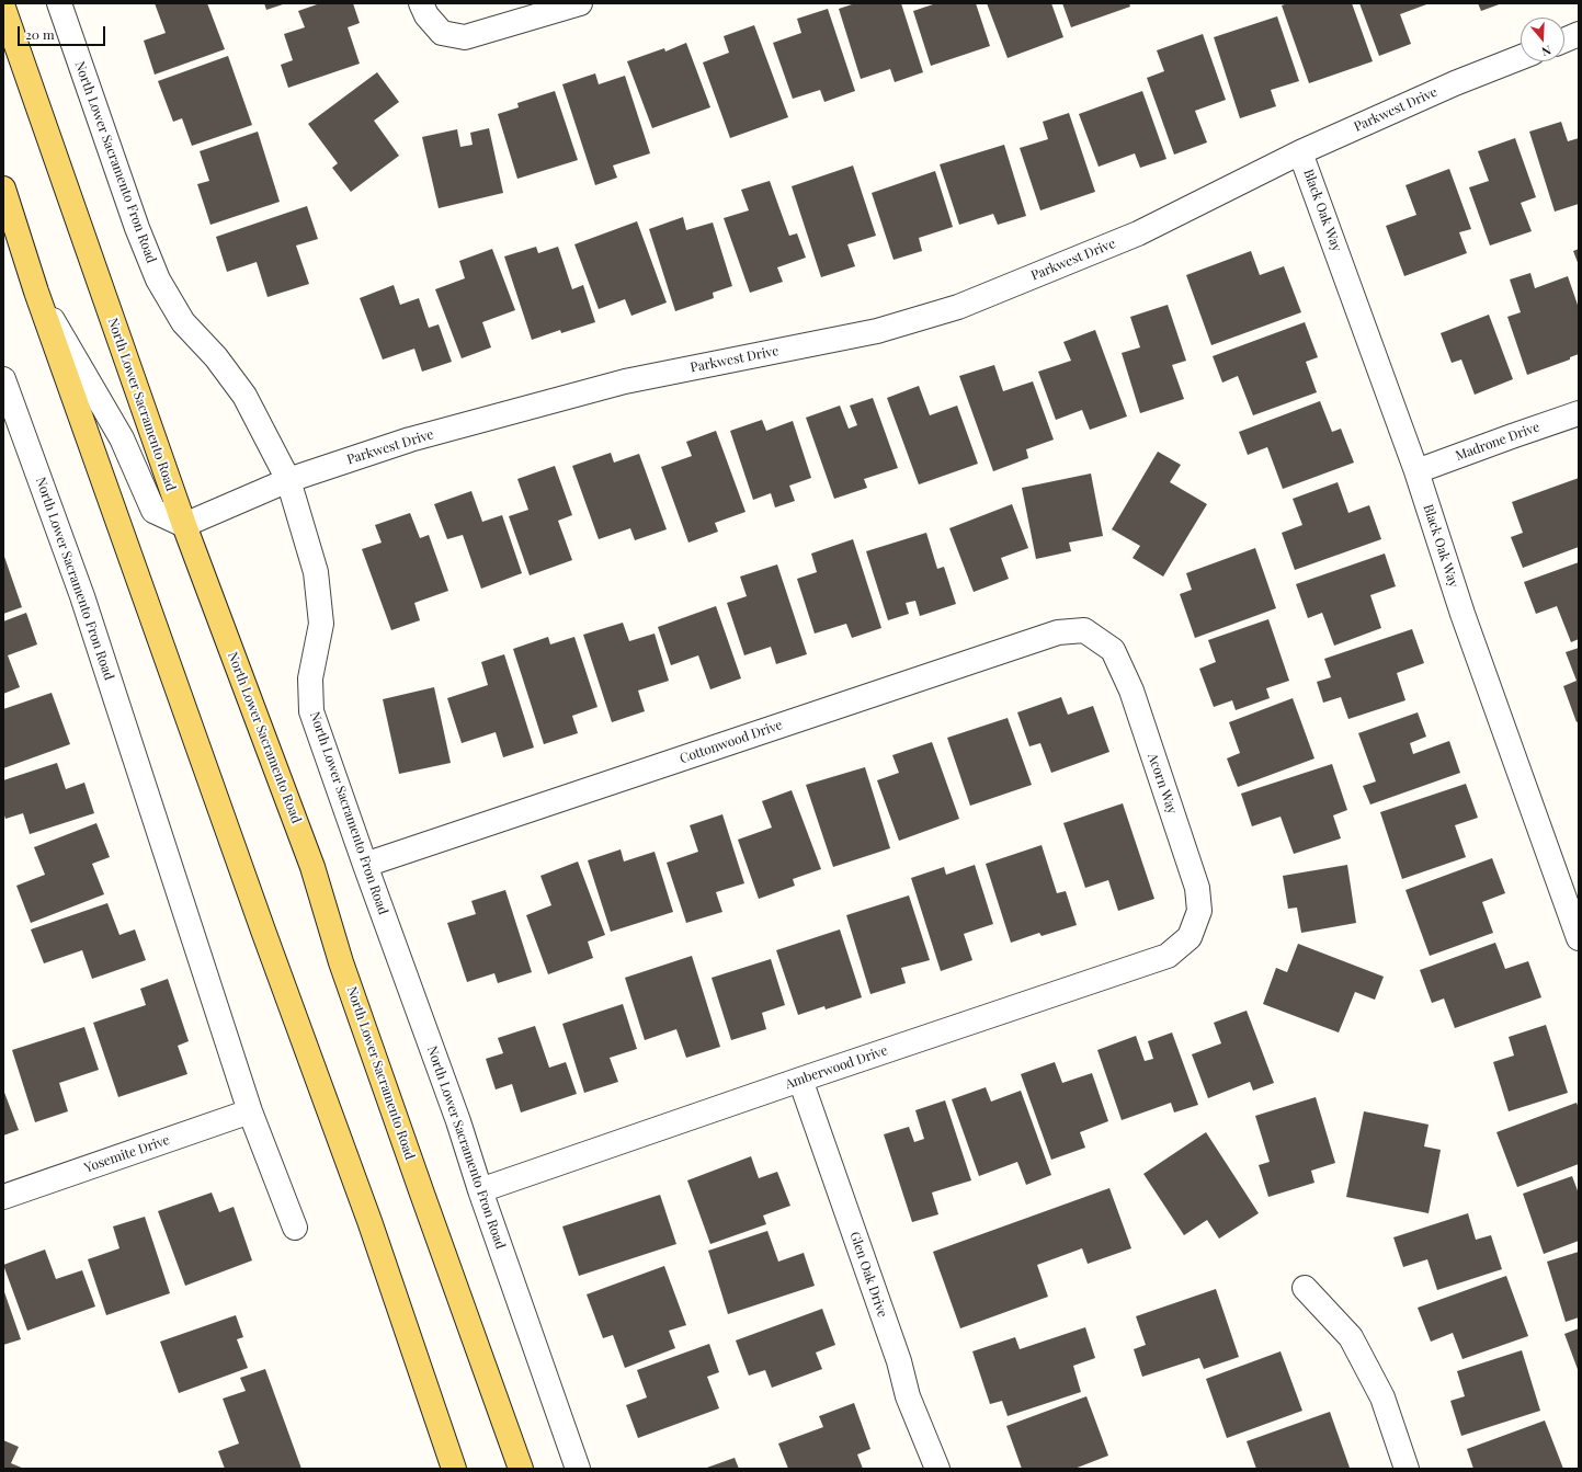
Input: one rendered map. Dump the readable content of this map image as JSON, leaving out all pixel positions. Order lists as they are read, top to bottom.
{
  "streets": {
    "main road": ["North Lower Sacramento Road"],
    "street": [
      "Parkwest Drive",
      "North Lower Sacramento Fron Road",
      "Black Oak Way",
      "Madrone Drive",
      "Cottonwood Drive",
      "Acorn Way",
      "Amberwood Drive",
      "Yosemite Drive",
      "Glen Oak Drive"
    ]
  },
  "crossings": [
    ["Parkwest Drive", "North Lower Sacramento Fron Road"],
    ["Parkwest Drive", "Black Oak Way"],
    ["Parkwest Drive", "North Lower Sacramento Road"],
    ["North Lower Sacramento Fron Road", "Cottonwood Drive"],
    ["North Lower Sacramento Fron Road", "Amberwood Drive"],
    ["North Lower Sacramento Fron Road", "Yosemite Drive"],
    ["Black Oak Way", "Madrone Drive"],
    ["Cottonwood Drive", "Acorn Way"],
    ["Acorn Way", "Amberwood Drive"],
    ["Amberwood Drive", "Glen Oak Drive"]
  ],
  "scale_bar": "20 m",
  "north": "bottom"
}
